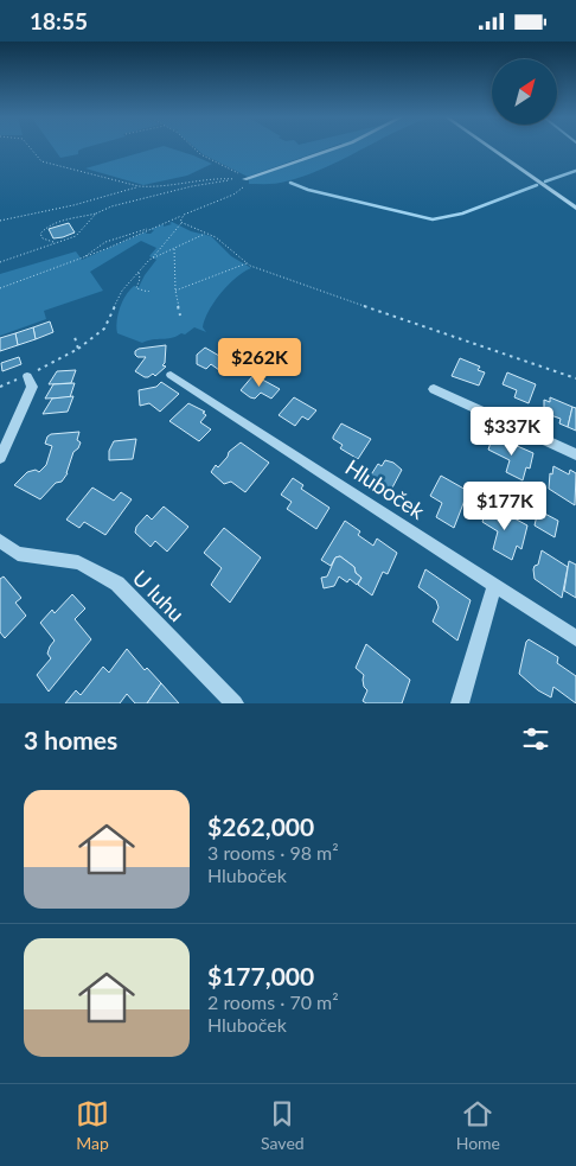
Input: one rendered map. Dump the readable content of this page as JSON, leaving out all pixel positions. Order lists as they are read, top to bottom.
{
  "streets": {
    "street": ["Hluboček", "U luhu"]
  },
  "north": "top right",
  "page": {
    "status": "18:55",
    "price": ["$262K", "$337K", "$177K"],
    "heading": "3 homes",
    "list": [
      {
        "name": "$262,000",
        "note": "3 rooms · 98 m² · Hluboček"
      },
      {
        "name": "$177,000",
        "note": "2 rooms · 70 m² · Hluboček"
      }
    ],
    "tabs": ["Map", "Saved", "Home"]
  }
}
